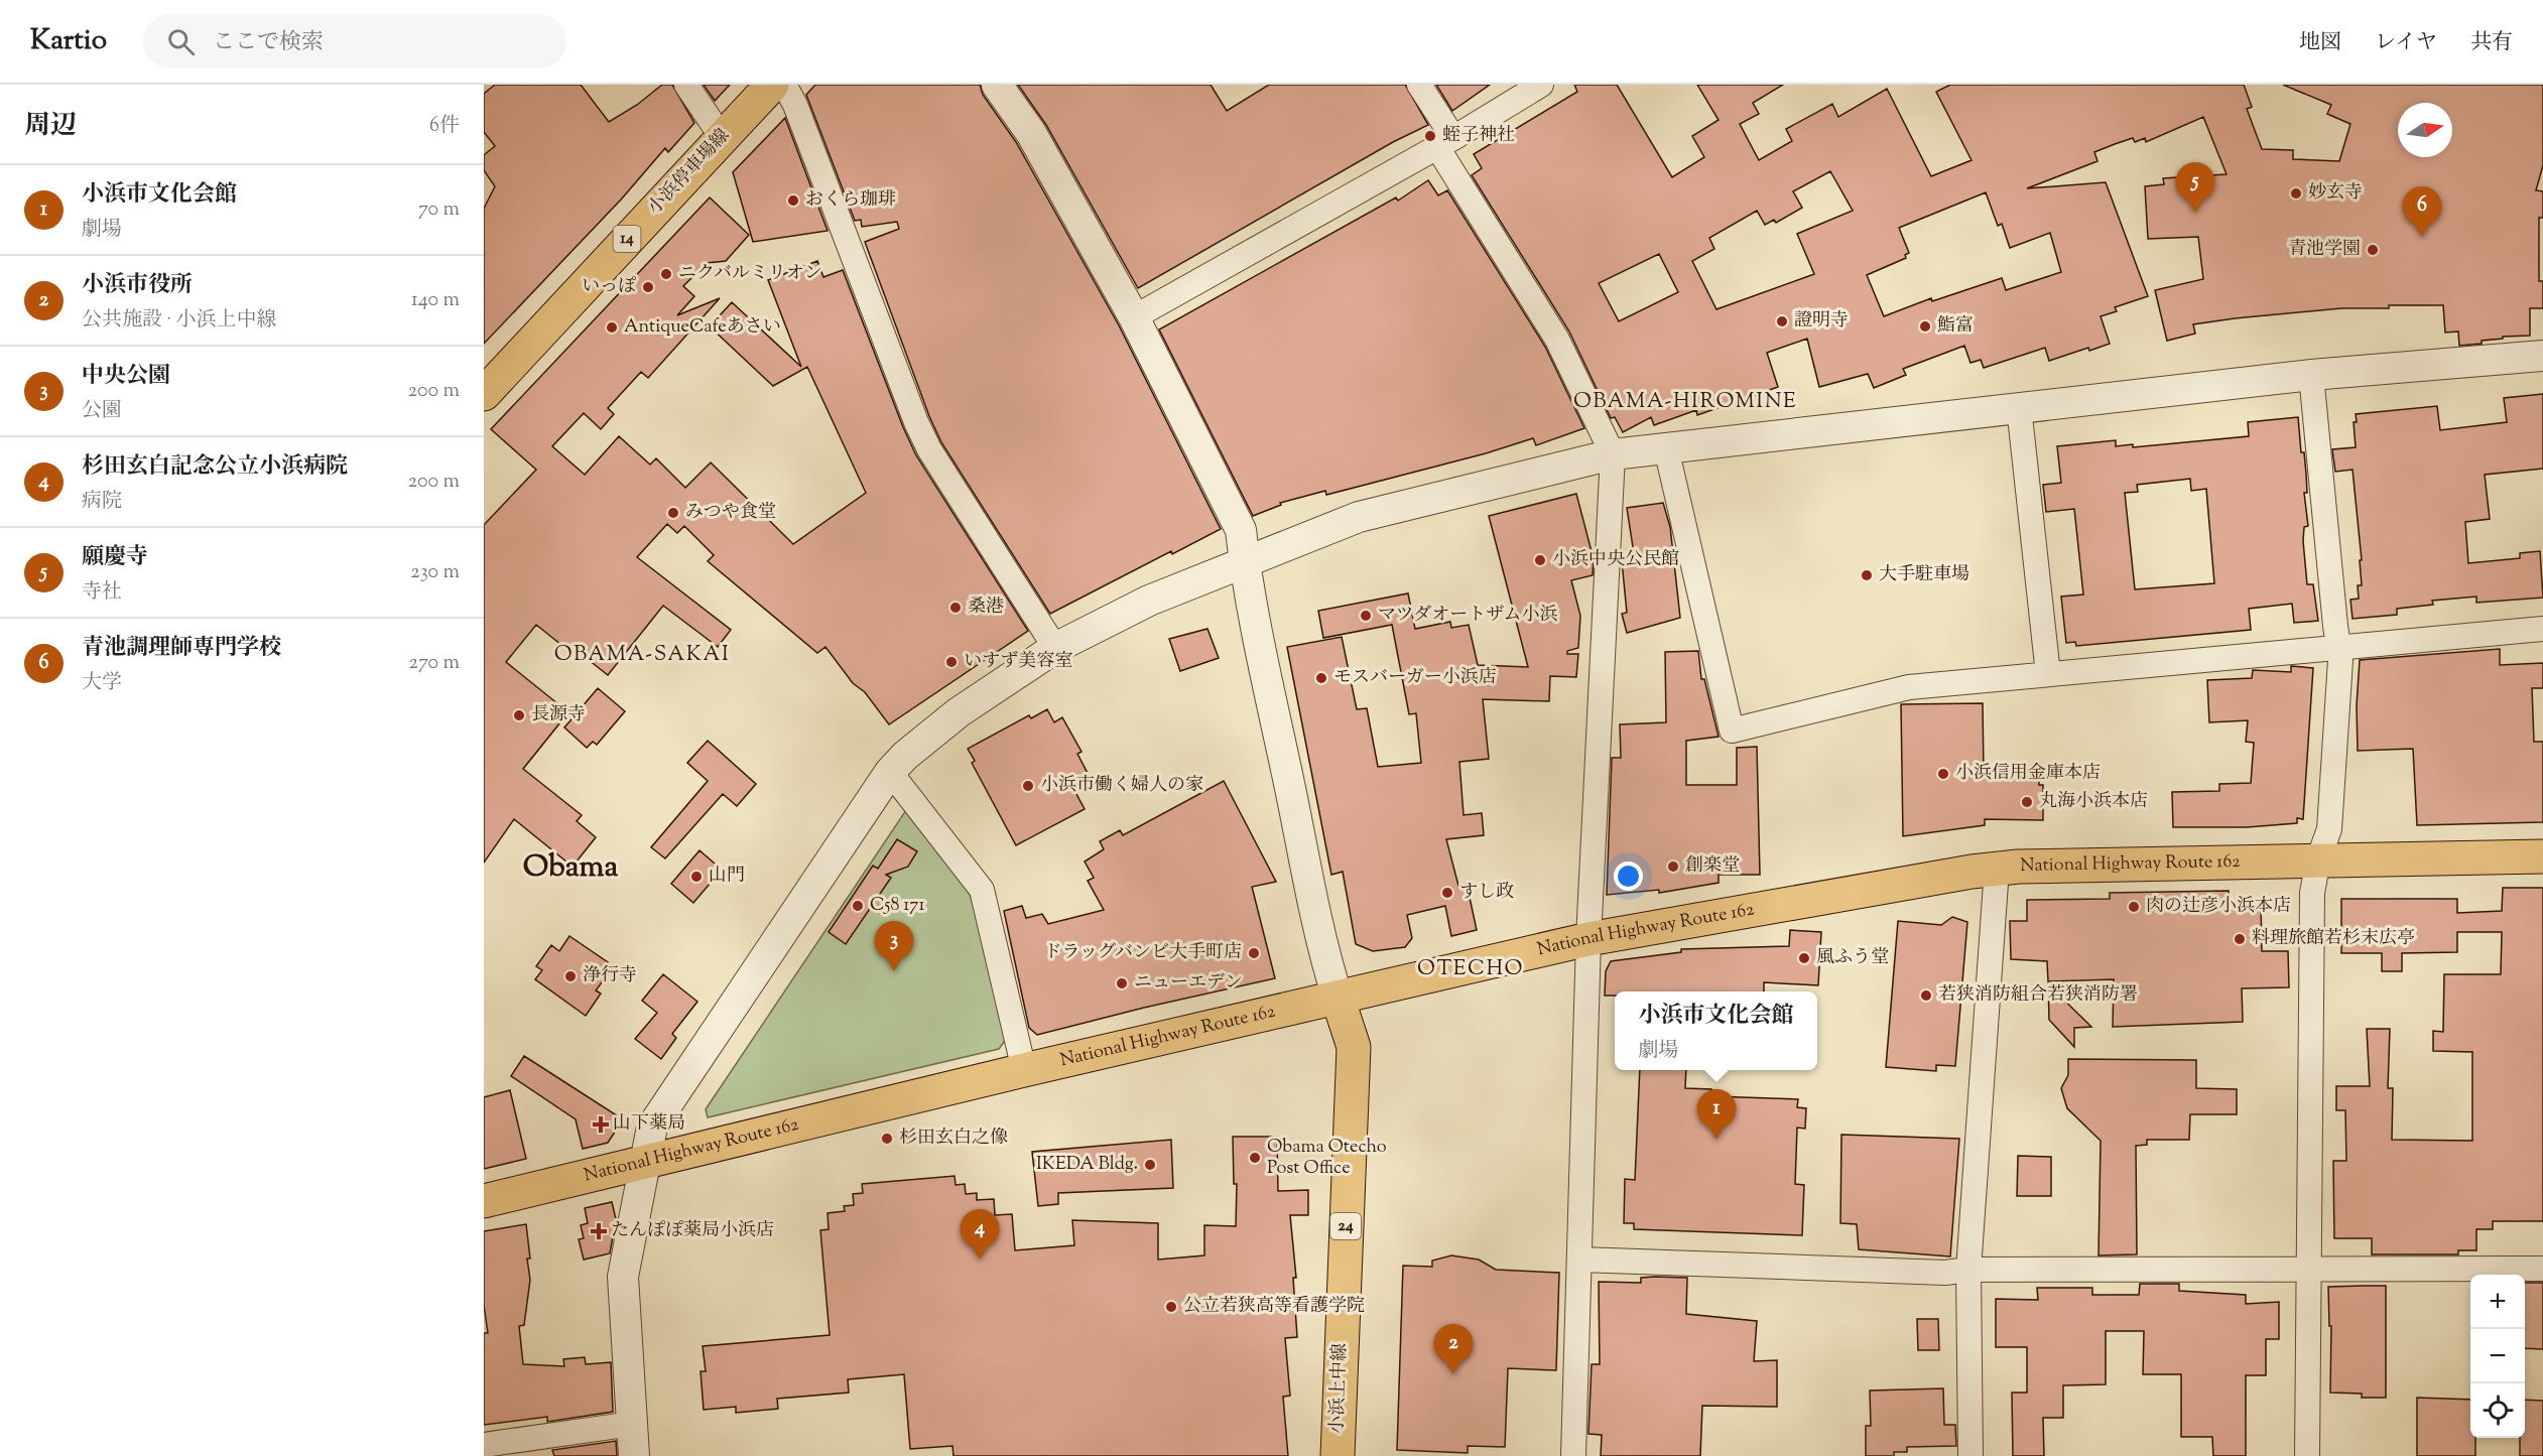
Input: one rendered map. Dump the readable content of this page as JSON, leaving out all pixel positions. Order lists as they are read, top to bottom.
{
  "streets": {
    "main road": [
      "小浜停車場線",
      "14",
      "National Highway Route 162",
      "24",
      "小浜上中線"
    ]
  },
  "crossings": [
    ["National Highway Route 162", "小浜上中線"]
  ],
  "districts": [
    "OBAMA-HIROMINE",
    "OBAMA-SAKAI",
    "Obama",
    "OTECHO"
  ],
  "places": {
    "other": [
      "蛭子神社",
      "妙玄寺",
      "おくら珈琲",
      "青池学園",
      "ニクバルミリオン",
      "いっぽ",
      "證明寺",
      "鮨富",
      "AntiqueCafeあさい",
      "みつや食堂",
      "小浜中央公民館",
      "大手駐車場",
      "桑港",
      "マツダオートザム小浜",
      "いすず美容室",
      "モスバーガー小浜店",
      "長源寺",
      "小浜信用金庫本店",
      "小浜市働く婦人の家",
      "丸海小浜本店",
      "創楽堂",
      "山門",
      "すし政",
      "C58 171",
      "肉の辻彦小浜本店",
      "料理旅館若杉末広亭",
      "ドラッグバンビ大手町店",
      "風ふう堂",
      "浄行寺",
      "ニューエデン",
      "若狭消防組合若狭消防署",
      "杉田玄白之像",
      "Obama Otecho Post Office",
      "IKEDA Bldg.",
      "公立若狭高等看護学院"
    ],
    "health": ["山下薬局", "たんぽぽ薬局小浜店"]
  },
  "north": "right",
  "page": {
    "header": "Kartio",
    "search": "ここで検索",
    "nav": ["地図", "レイヤ", "共有"],
    "heading": ["周辺", "6件"],
    "pins": [
      "5",
      "6",
      "3",
      "1",
      "4",
      "2"
    ],
    "list": [
      {
        "mark": "1",
        "name": "小浜市文化会館",
        "note": "劇場",
        "value": "70 m"
      },
      {
        "mark": "2",
        "name": "小浜市役所",
        "note": "公共施設 · 小浜上中線",
        "value": "140 m"
      },
      {
        "mark": "3",
        "name": "中央公園",
        "note": "公園",
        "value": "200 m"
      },
      {
        "mark": "4",
        "name": "杉田玄白記念公立小浜病院",
        "note": "病院",
        "value": "200 m"
      },
      {
        "mark": "5",
        "name": "願慶寺",
        "note": "寺社",
        "value": "230 m"
      },
      {
        "mark": "6",
        "name": "青池調理師専門学校",
        "note": "大学",
        "value": "270 m"
      }
    ],
    "popup": ["小浜市文化会館", "劇場"],
    "map_buttons": ["+", "−"]
  }
}
